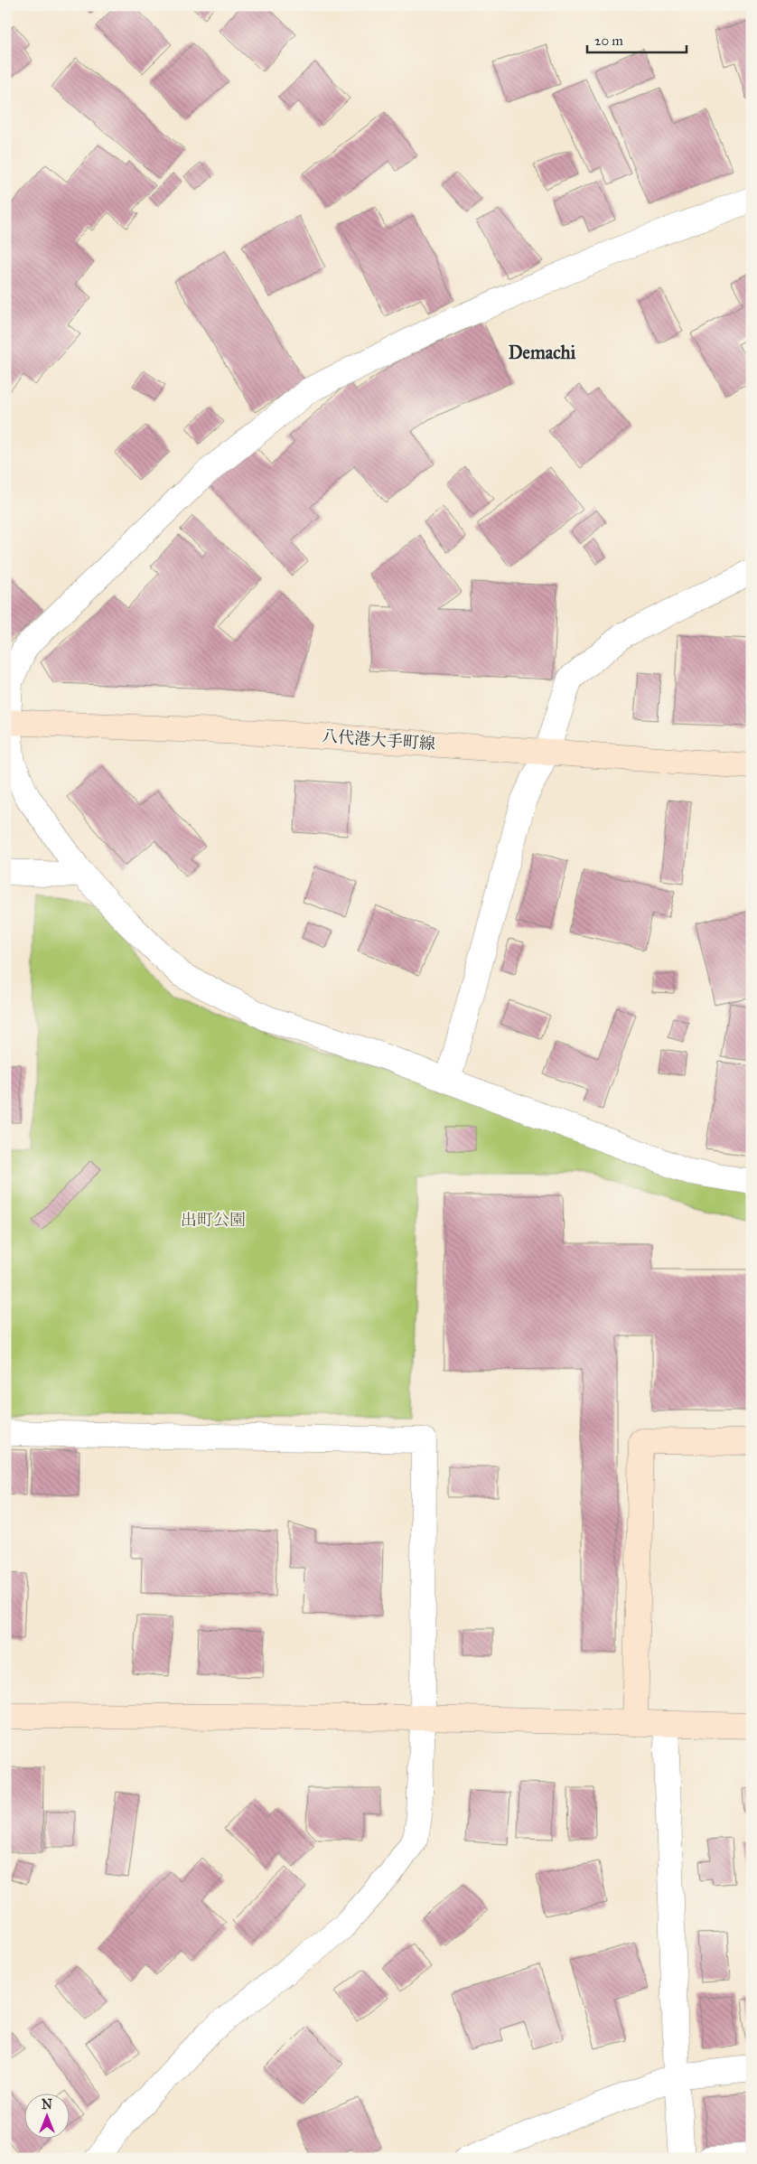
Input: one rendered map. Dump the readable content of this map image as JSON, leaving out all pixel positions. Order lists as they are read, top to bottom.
{
  "streets": {
    "street": ["八代港大手町線"]
  },
  "districts": ["Demachi"],
  "parks": ["出町公園"],
  "scale_bar": "20 m",
  "north": "top"
}
